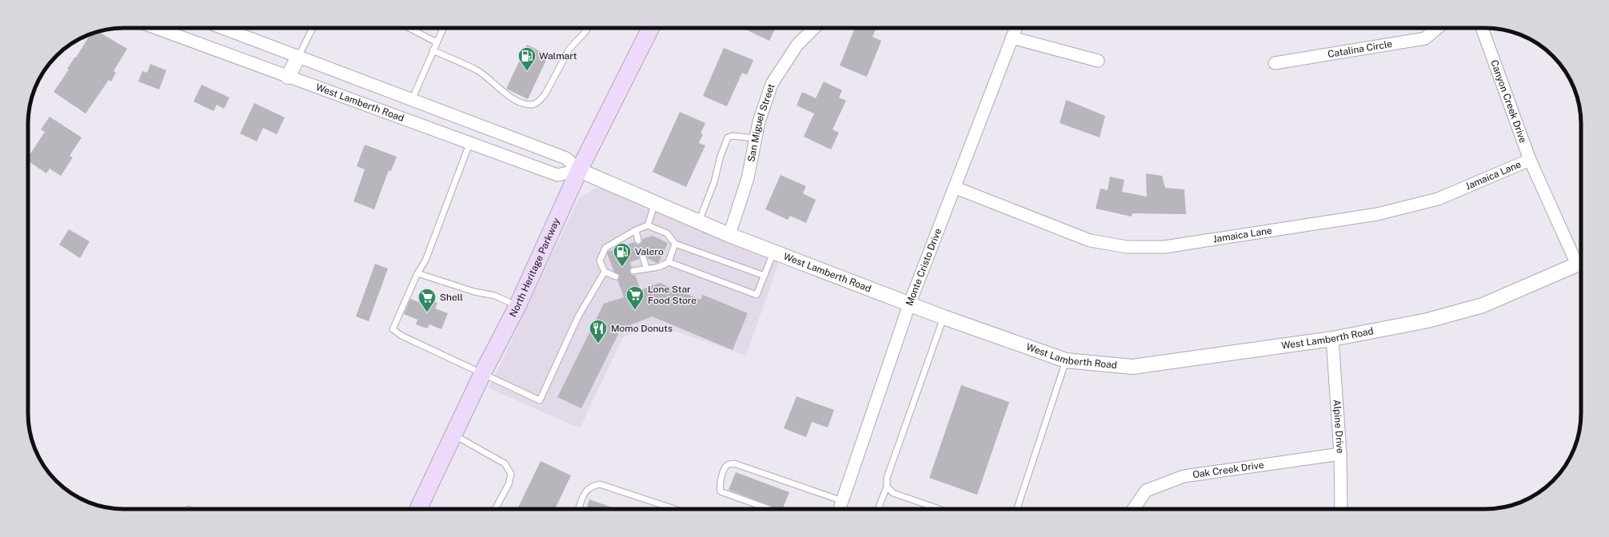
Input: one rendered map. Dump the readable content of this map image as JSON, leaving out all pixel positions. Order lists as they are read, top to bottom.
{
  "streets": {
    "main road": ["North Heritage Parkway"],
    "street": [
      "Catalina Circle",
      "Canyon Creek Drive",
      "West Lamberth Road",
      "San Miguel Street",
      "Jamaica Lane",
      "Monte Cristo Drive",
      "Alpine Drive",
      "Oak Creek Drive"
    ]
  },
  "crossings": [
    ["Canyon Creek Drive", "West Lamberth Road"],
    ["Canyon Creek Drive", "Jamaica Lane"],
    ["West Lamberth Road", "San Miguel Street"],
    ["West Lamberth Road", "North Heritage Parkway"],
    ["West Lamberth Road", "Monte Cristo Drive"],
    ["West Lamberth Road", "Alpine Drive"],
    ["Jamaica Lane", "Monte Cristo Drive"],
    ["Alpine Drive", "Oak Creek Drive"]
  ],
  "places": {
    "fuel station": ["Walmart", "Valero"],
    "supermarket": ["Lone Star Food Store", "Shell"],
    "restaurant": ["Momo Donuts"]
  }
}
